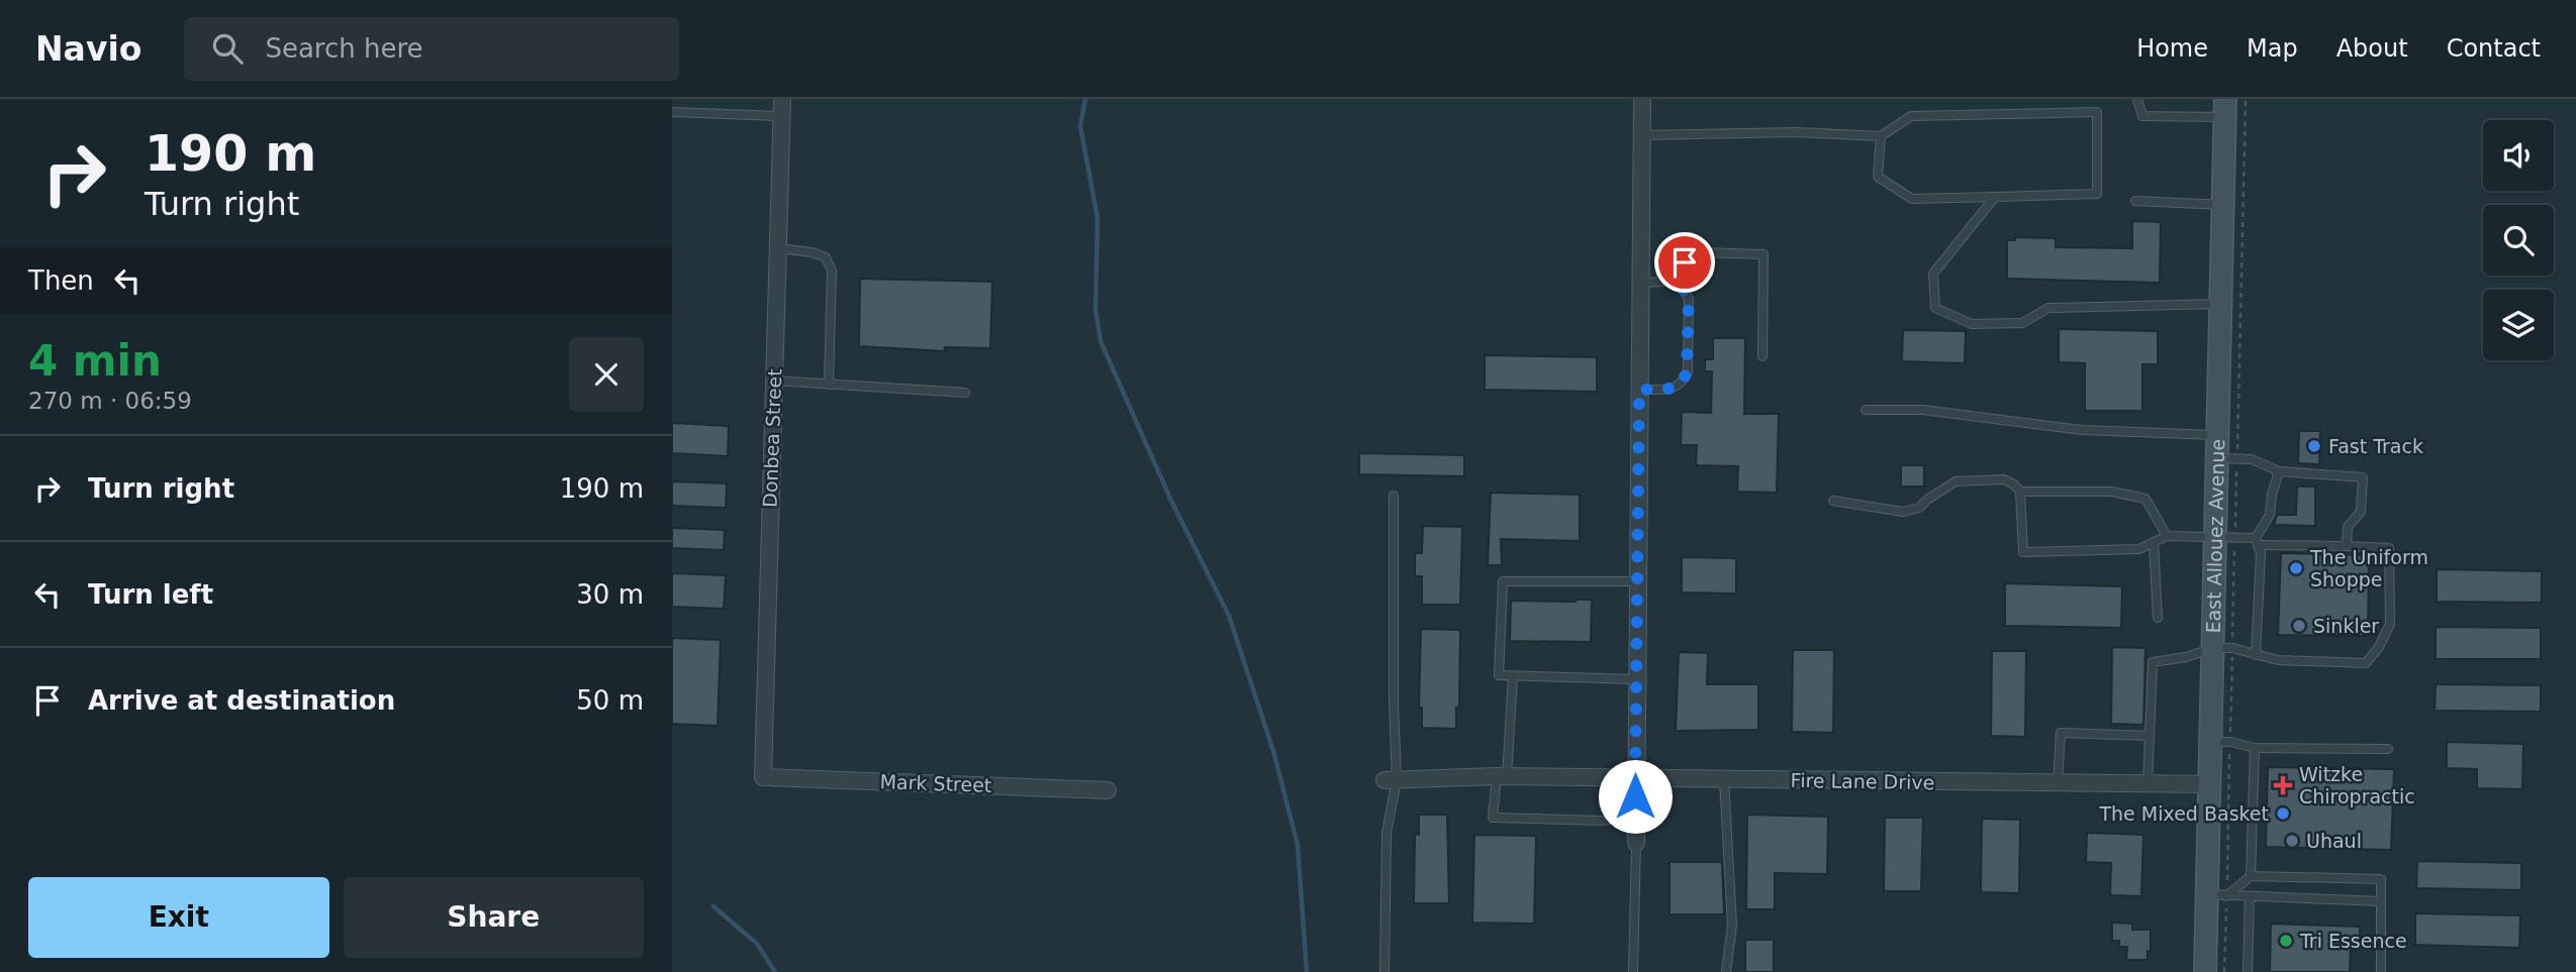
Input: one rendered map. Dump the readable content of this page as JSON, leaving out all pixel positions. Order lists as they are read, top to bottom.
{
  "streets": {
    "street": [
      "Donbea Street",
      "East Allouez Avenue",
      "Fire Lane Drive",
      "Mark Street"
    ]
  },
  "crossings": [
    ["Donbea Street", "Mark Street"],
    ["East Allouez Avenue", "Fire Lane Drive"]
  ],
  "places": {
    "other": [
      "Fast Track",
      "The Uniform Shoppe",
      "Sinkler",
      "The Mixed Basket",
      "Uhaul",
      "Tri Essence"
    ],
    "health": ["Witzke Chiropractic"]
  },
  "page": {
    "header": "Navio",
    "search": "Search here",
    "nav": [
      "Home",
      "Map",
      "About",
      "Contact"
    ],
    "turn": ["190 m", "Turn right"],
    "then": "Then",
    "heading": ["4 min", "270 m · 06:59"],
    "list": [
      {
        "name": "Turn right",
        "value": "190 m"
      },
      {
        "name": "Turn left",
        "value": "30 m"
      },
      {
        "name": "Arrive at destination",
        "value": "50 m"
      }
    ],
    "buttons": ["Exit", "Share"]
  }
}
